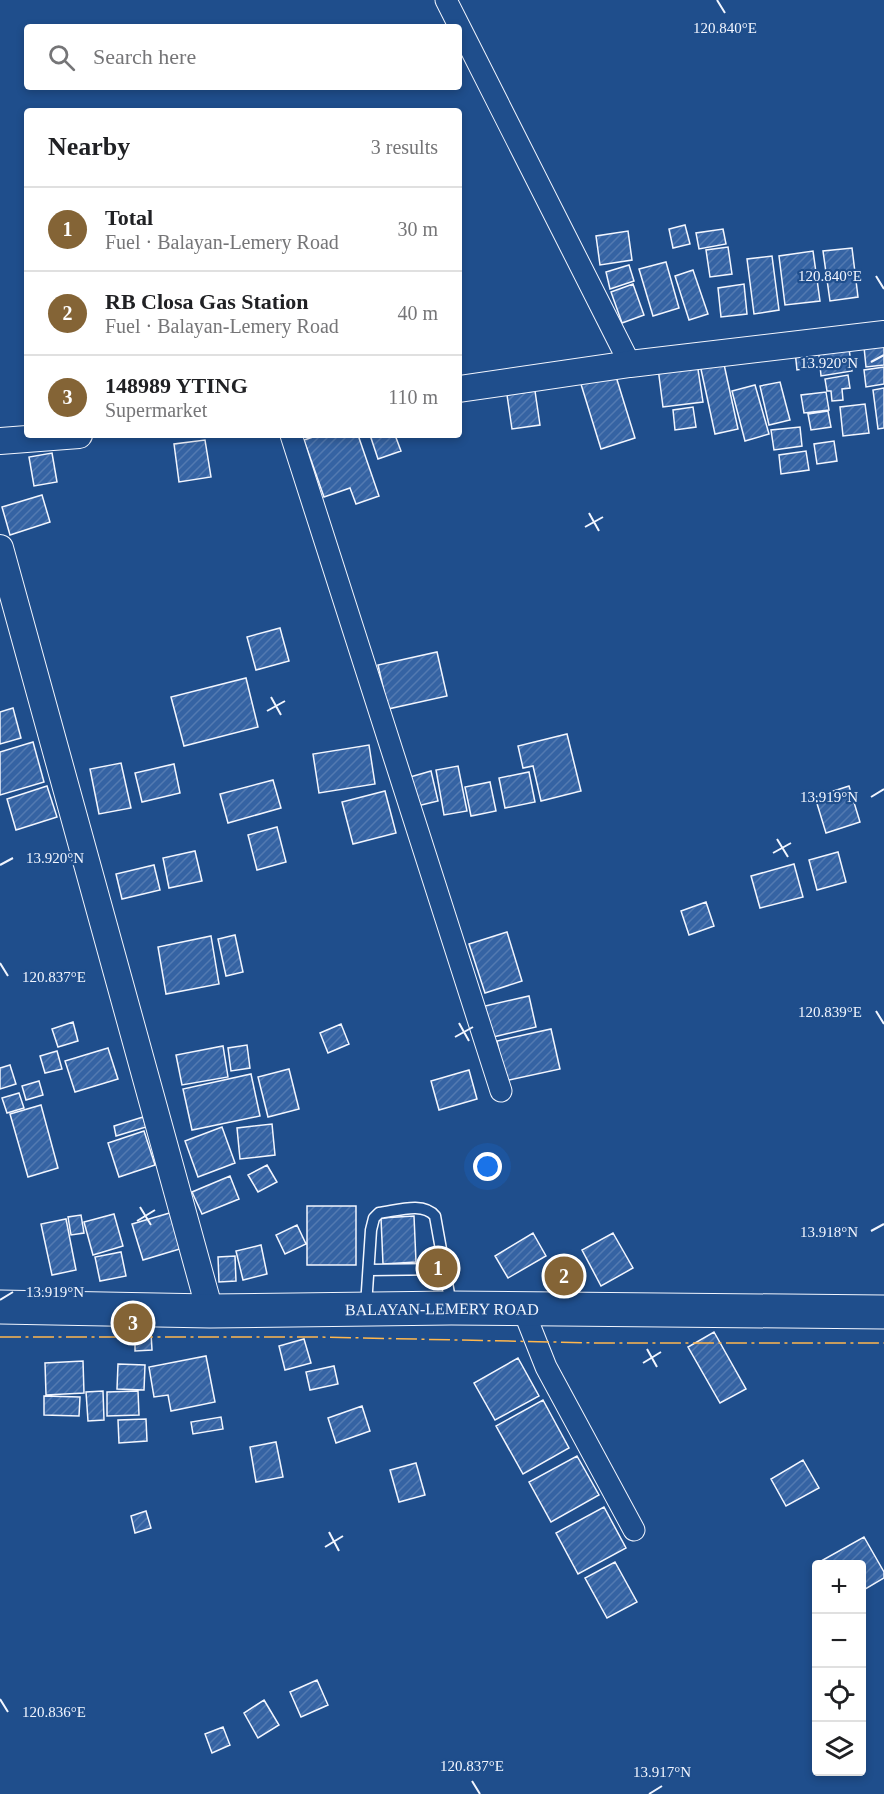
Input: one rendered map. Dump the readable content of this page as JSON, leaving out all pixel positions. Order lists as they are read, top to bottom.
{
  "streets": {
    "main road": ["BALAYAN-LEMERY ROAD"]
  },
  "page": {
    "search": "Search here",
    "heading": ["Nearby", "3 results"],
    "list": [
      {
        "mark": "1",
        "name": "Total",
        "note": "Fuel · Balayan-Lemery Road",
        "value": "30 m"
      },
      {
        "mark": "2",
        "name": "RB Closa Gas Station",
        "note": "Fuel · Balayan-Lemery Road",
        "value": "40 m"
      },
      {
        "mark": "3",
        "name": "148989 YTING",
        "note": "Supermarket",
        "value": "110 m"
      }
    ],
    "pins": ["1", "2", "3"],
    "map_buttons": ["+", "−"]
  },
  "coordinates": [
    "120.840°E",
    "13.920°N",
    "13.919°N",
    "120.837°E",
    "120.839°E",
    "13.918°N",
    "120.836°E",
    "13.917°N"
  ]
}
